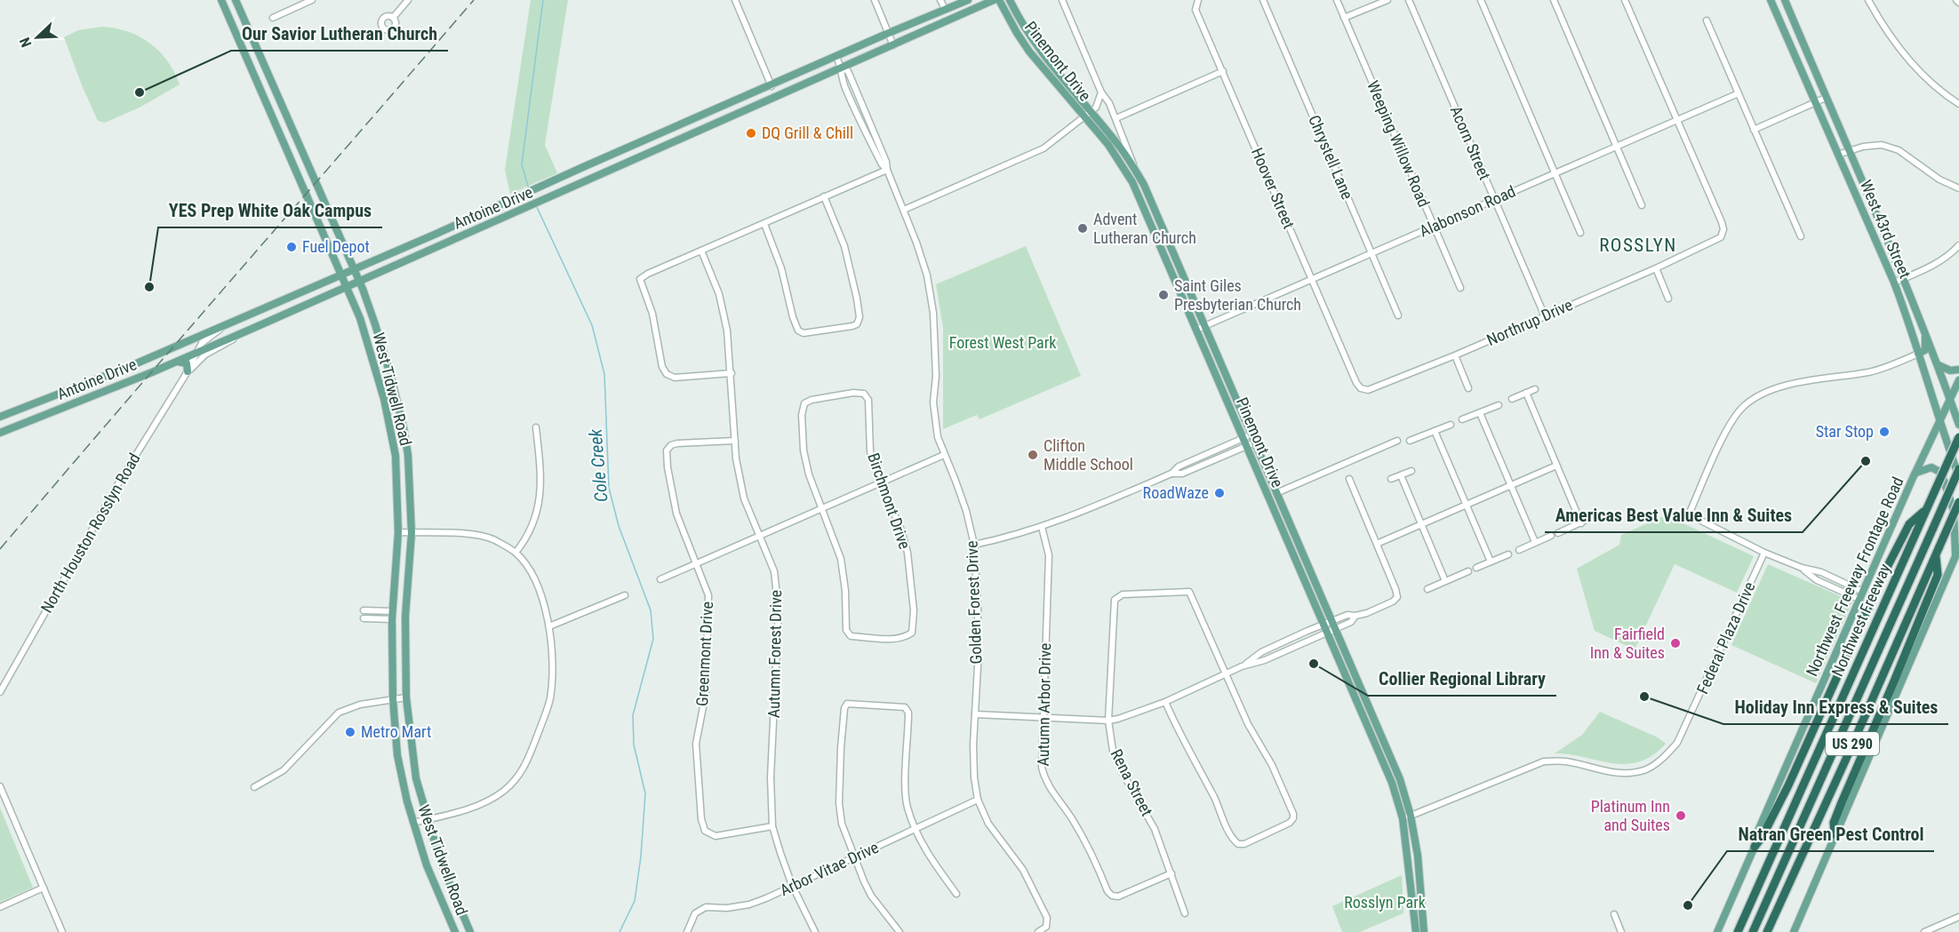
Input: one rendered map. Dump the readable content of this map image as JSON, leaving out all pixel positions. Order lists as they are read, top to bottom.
{
  "streets": {
    "highway": ["Northwest Freeway", "US 290"],
    "main road": [
      "Pinemont Drive",
      "Antoine Drive",
      "West 43rd Street",
      "West Tidwell Road",
      "Northwest Freeway Frontage Road"
    ],
    "street": [
      "Acorn Street",
      "Weeping Willow Road",
      "Chrystell Lane",
      "Hoover Street",
      "Alabonson Road",
      "Northrup Drive",
      "Birchmont Drive",
      "North Houston Rosslyn Road",
      "Golden Forest Drive",
      "Federal Plaza Drive",
      "Greenmont Drive",
      "Autumn Forest Drive",
      "Autumn Arbor Drive",
      "Rena Street",
      "Arbor Vitae Drive"
    ]
  },
  "crossings": [
    ["Pinemont Drive", "Alabonson Road"],
    ["Pinemont Drive", "Federal Plaza Drive"],
    ["Acorn Street", "Alabonson Road"],
    ["Acorn Street", "Northrup Drive"],
    ["Weeping Willow Road", "Alabonson Road"],
    ["Chrystell Lane", "Alabonson Road"],
    ["Hoover Street", "Alabonson Road"],
    ["Hoover Street", "Northrup Drive"],
    ["Antoine Drive", "West Tidwell Road"],
    ["Antoine Drive", "North Houston Rosslyn Road"],
    ["Antoine Drive", "Golden Forest Drive"],
    ["Alabonson Road", "Northrup Drive"],
    ["West 43rd Street", "Northwest Freeway Frontage Road"],
    ["Golden Forest Drive", "Arbor Vitae Drive"],
    ["Greenmont Drive", "Autumn Forest Drive"],
    ["Autumn Forest Drive", "Arbor Vitae Drive"],
    ["Autumn Arbor Drive", "Rena Street"]
  ],
  "districts": ["ROSSLYN"],
  "water": ["Cole Creek"],
  "parks": ["Forest West Park", "Rosslyn Park"],
  "places": [
    "Our Savior Lutheran Church",
    "DQ Grill & Chill",
    "Advent Lutheran Church",
    "Fuel Depot",
    "YES Prep White Oak Campus",
    "Saint Giles Presbyterian Church",
    "Star Stop",
    "Clifton Middle School",
    "Americas Best Value Inn & Suites",
    "RoadWaze",
    "Fairfield Inn & Suites",
    "Collier Regional Library",
    "Holiday Inn Express & Suites",
    "Metro Mart",
    "Platinum Inn and Suites",
    "Natran Green Pest Control"
  ],
  "north": "bottom left"
}
